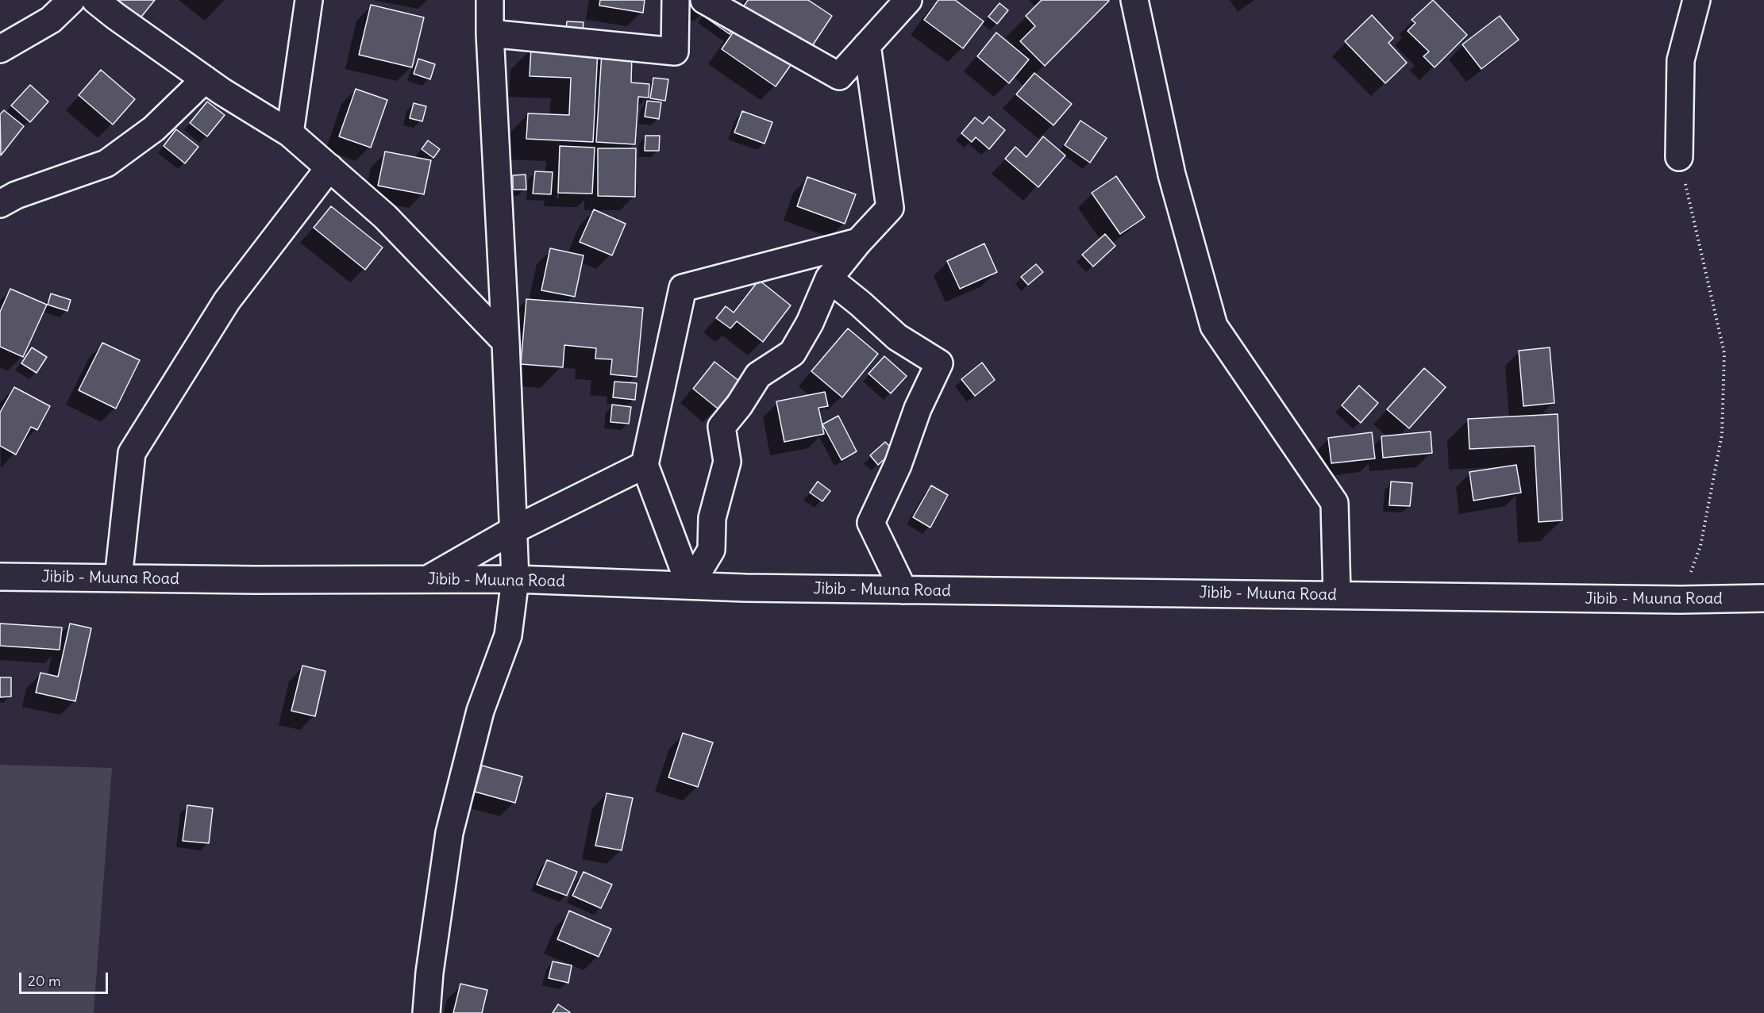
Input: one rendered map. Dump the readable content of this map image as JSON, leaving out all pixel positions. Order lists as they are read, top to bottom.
{
  "streets": {
    "street": ["Jibib - Muuna Road"]
  },
  "scale_bar": "20 m"
}
